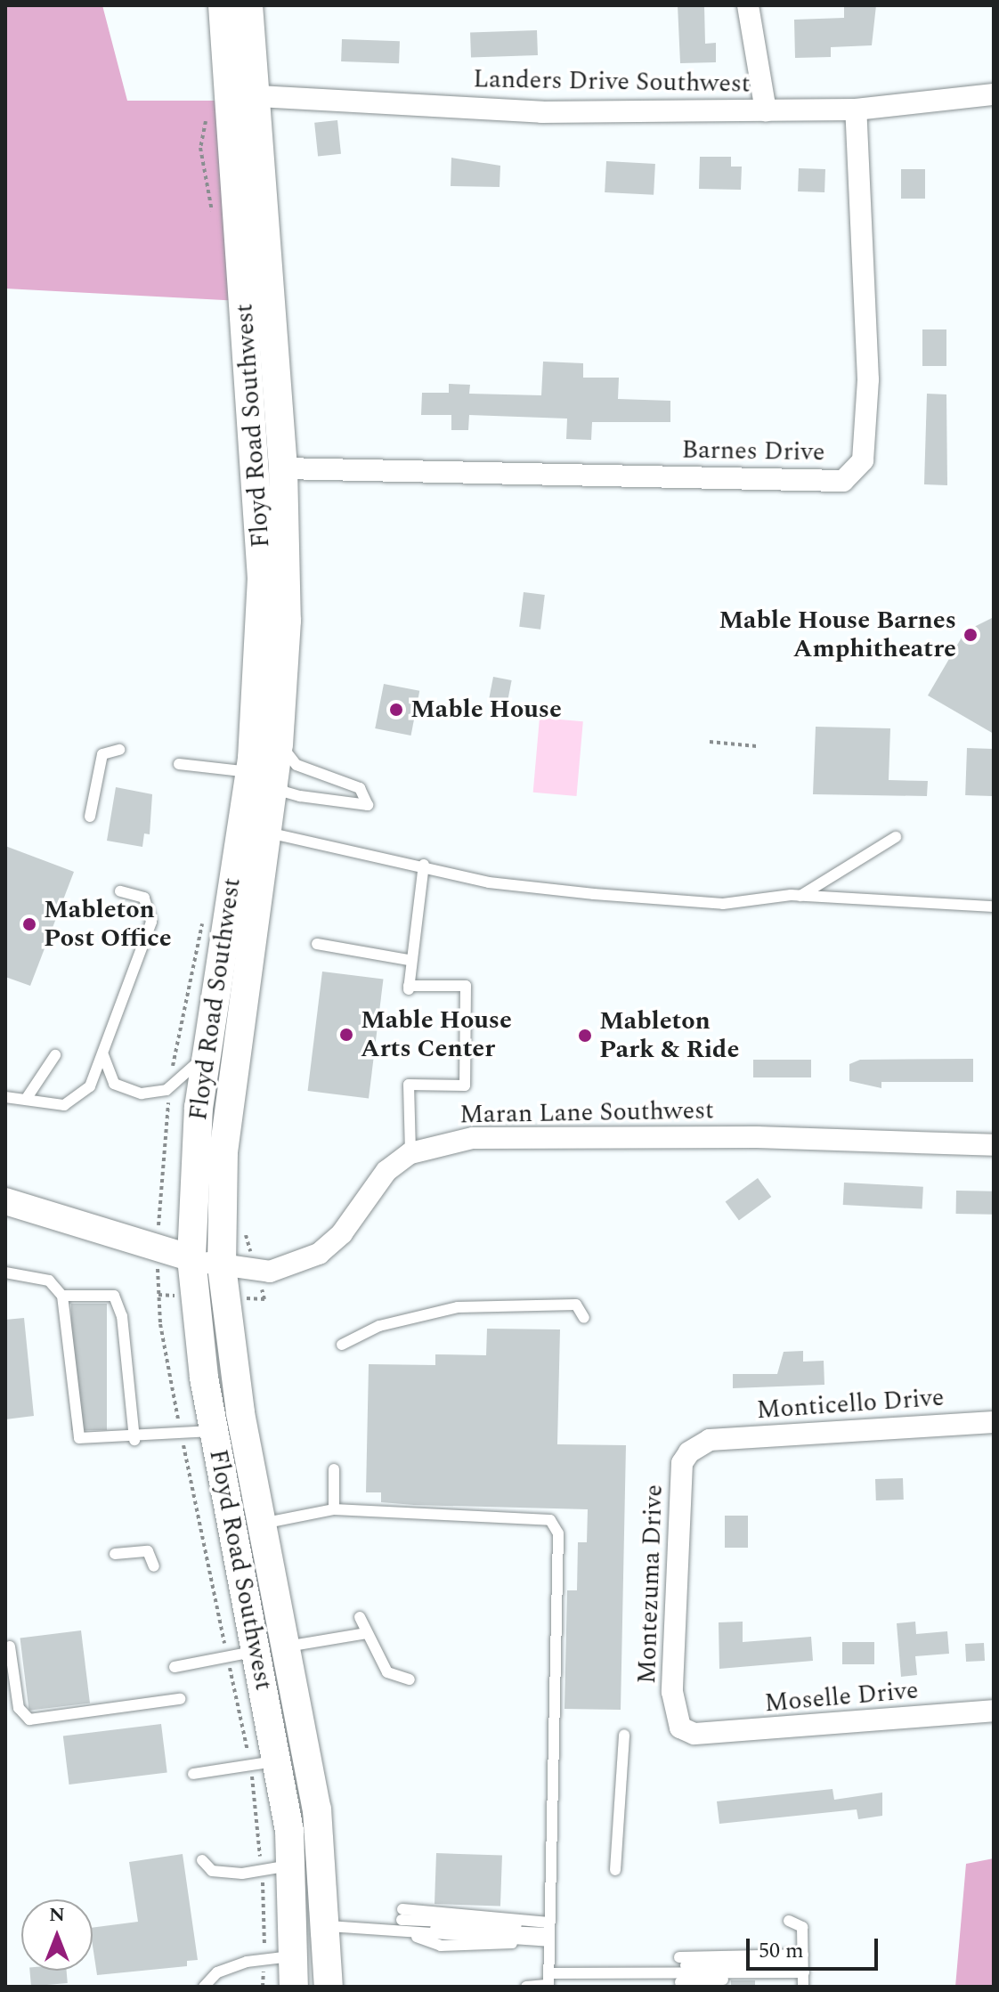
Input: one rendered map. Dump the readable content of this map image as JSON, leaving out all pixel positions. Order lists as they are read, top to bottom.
{
  "streets": {
    "main road": ["Floyd Road Southwest"],
    "street": [
      "Landers Drive Southwest",
      "Barnes Drive",
      "Maran Lane Southwest",
      "Monticello Drive",
      "Montezuma Drive",
      "Moselle Drive"
    ]
  },
  "crossings": [
    ["Landers Drive Southwest", "Floyd Road Southwest"],
    ["Landers Drive Southwest", "Barnes Drive"],
    ["Floyd Road Southwest", "Barnes Drive"],
    ["Floyd Road Southwest", "Maran Lane Southwest"],
    ["Monticello Drive", "Montezuma Drive"],
    ["Montezuma Drive", "Moselle Drive"]
  ],
  "places": [
    "Mable House Barnes Amphitheatre",
    "Mable House",
    "Mableton Post Office",
    "Mable House Arts Center",
    "Mableton Park & Ride"
  ],
  "scale_bar": "50 m",
  "north": "top"
}
